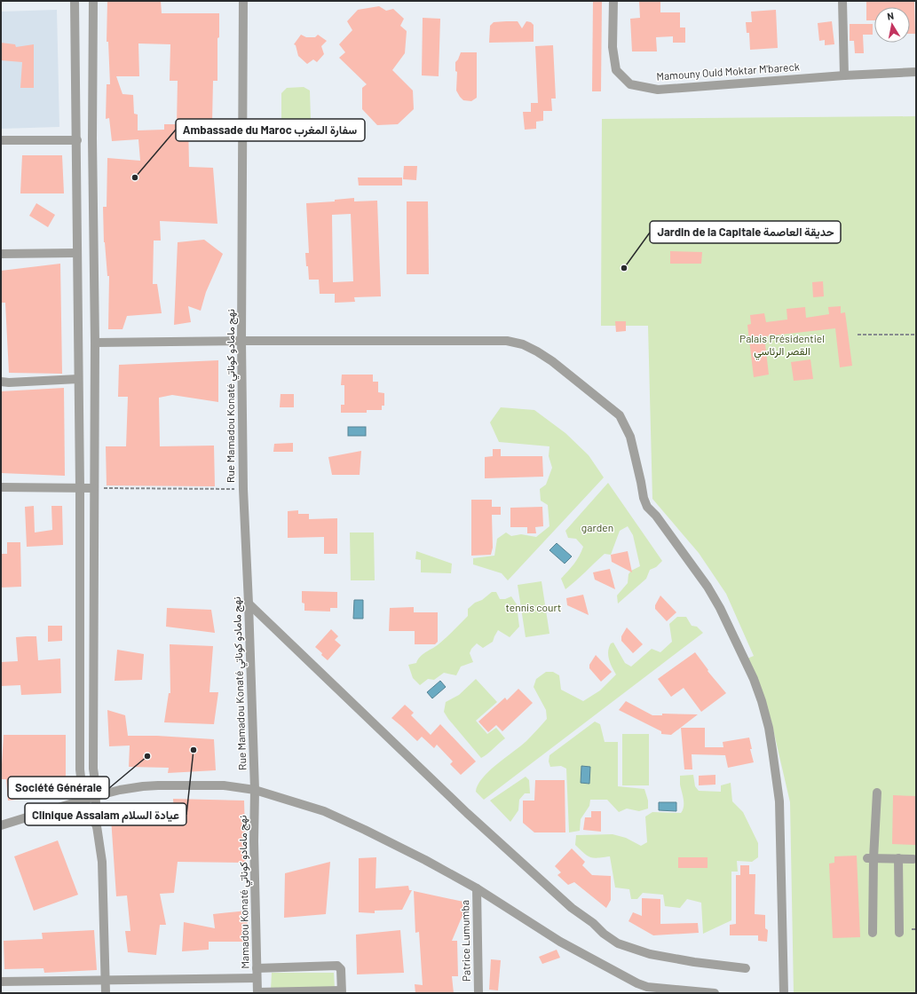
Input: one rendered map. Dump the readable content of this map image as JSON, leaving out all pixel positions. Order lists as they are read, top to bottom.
{
  "streets": {
    "street": [
      "Mamouny Ould Moktar M'bareck",
      "Rue Mamadou Konaté نهج مامادو كوناتي",
      "Mamadou Konaté نهج مامادو كوناتي",
      "Patrice Lumumba"
    ]
  },
  "crossings": [
    ["Rue Mamadou Konaté نهج مامادو كوناتي", "Mamadou Konaté نهج مامادو كوناتي"]
  ],
  "parks": ["Palais Présidentiel القصر الرئاسي", "garden", "tennis court"],
  "places": [
    "Ambassade du Maroc سفارة المغرب",
    "Jardin de la Capitale حديقة العاصمة",
    "Clinique Assalam عيادة السلام",
    "Société Générale"
  ],
  "north": "top"
}
